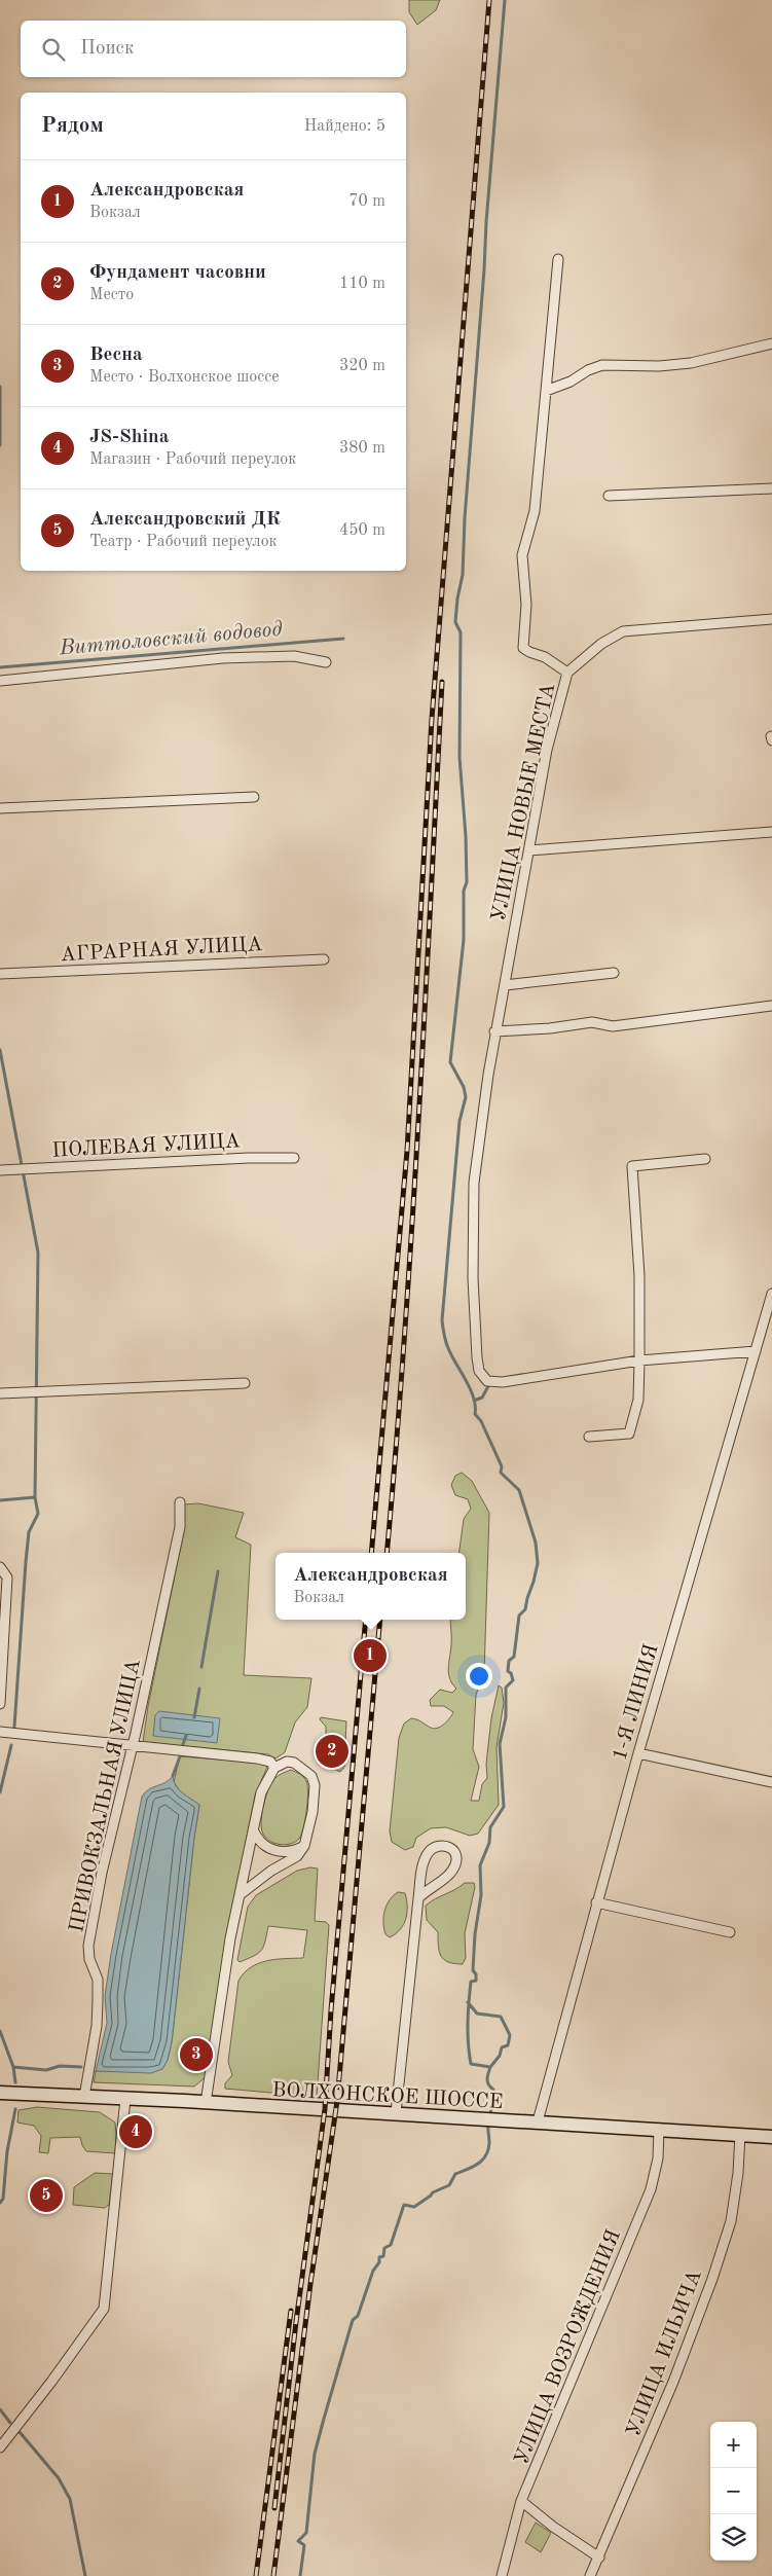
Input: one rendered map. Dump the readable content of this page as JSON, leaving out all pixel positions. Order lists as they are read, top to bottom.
{
  "streets": {
    "main road": ["ВОЛХОНСКОЕ ШОССЕ"],
    "street": [
      "УЛИЦА НОВЫЕ МЕСТА",
      "АГРАРНАЯ УЛИЦА",
      "ПОЛЕВАЯ УЛИЦА",
      "1-Я ЛИНИЯ",
      "ПРИВОКЗАЛЬНАЯ УЛИЦА",
      "УЛИЦА ВОЗРОЖДЕНИЯ",
      "УЛИЦА ИЛЬИЧА"
    ]
  },
  "crossings": [
    ["1-Я ЛИНИЯ", "ВОЛХОНСКОЕ ШОССЕ"],
    ["ПРИВОКЗАЛЬНАЯ УЛИЦА", "ВОЛХОНСКОЕ ШОССЕ"],
    ["ВОЛХОНСКОЕ ШОССЕ", "УЛИЦА ВОЗРОЖДЕНИЯ"],
    ["ВОЛХОНСКОЕ ШОССЕ", "УЛИЦА ИЛЬИЧА"]
  ],
  "water": ["Виттоловский водовод"],
  "page": {
    "search": "Поиск",
    "heading": ["Рядом", "Найдено: 5"],
    "list": [
      {
        "mark": "1",
        "name": "Александровская",
        "note": "Вокзал",
        "value": "70 m"
      },
      {
        "mark": "2",
        "name": "Фундамент часовни",
        "note": "Место",
        "value": "110 m"
      },
      {
        "mark": "3",
        "name": "Весна",
        "note": "Место · Волхонское шоссе",
        "value": "320 m"
      },
      {
        "mark": "4",
        "name": "JS-Shina",
        "note": "Магазин · Рабочий переулок",
        "value": "380 m"
      },
      {
        "mark": "5",
        "name": "Александровский ДК",
        "note": "Театр · Рабочий переулок",
        "value": "450 m"
      }
    ],
    "popup": ["Александровская", "Вокзал"],
    "pins": [
      "1",
      "2",
      "3",
      "4",
      "5"
    ],
    "map_buttons": ["+", "−"]
  }
}
